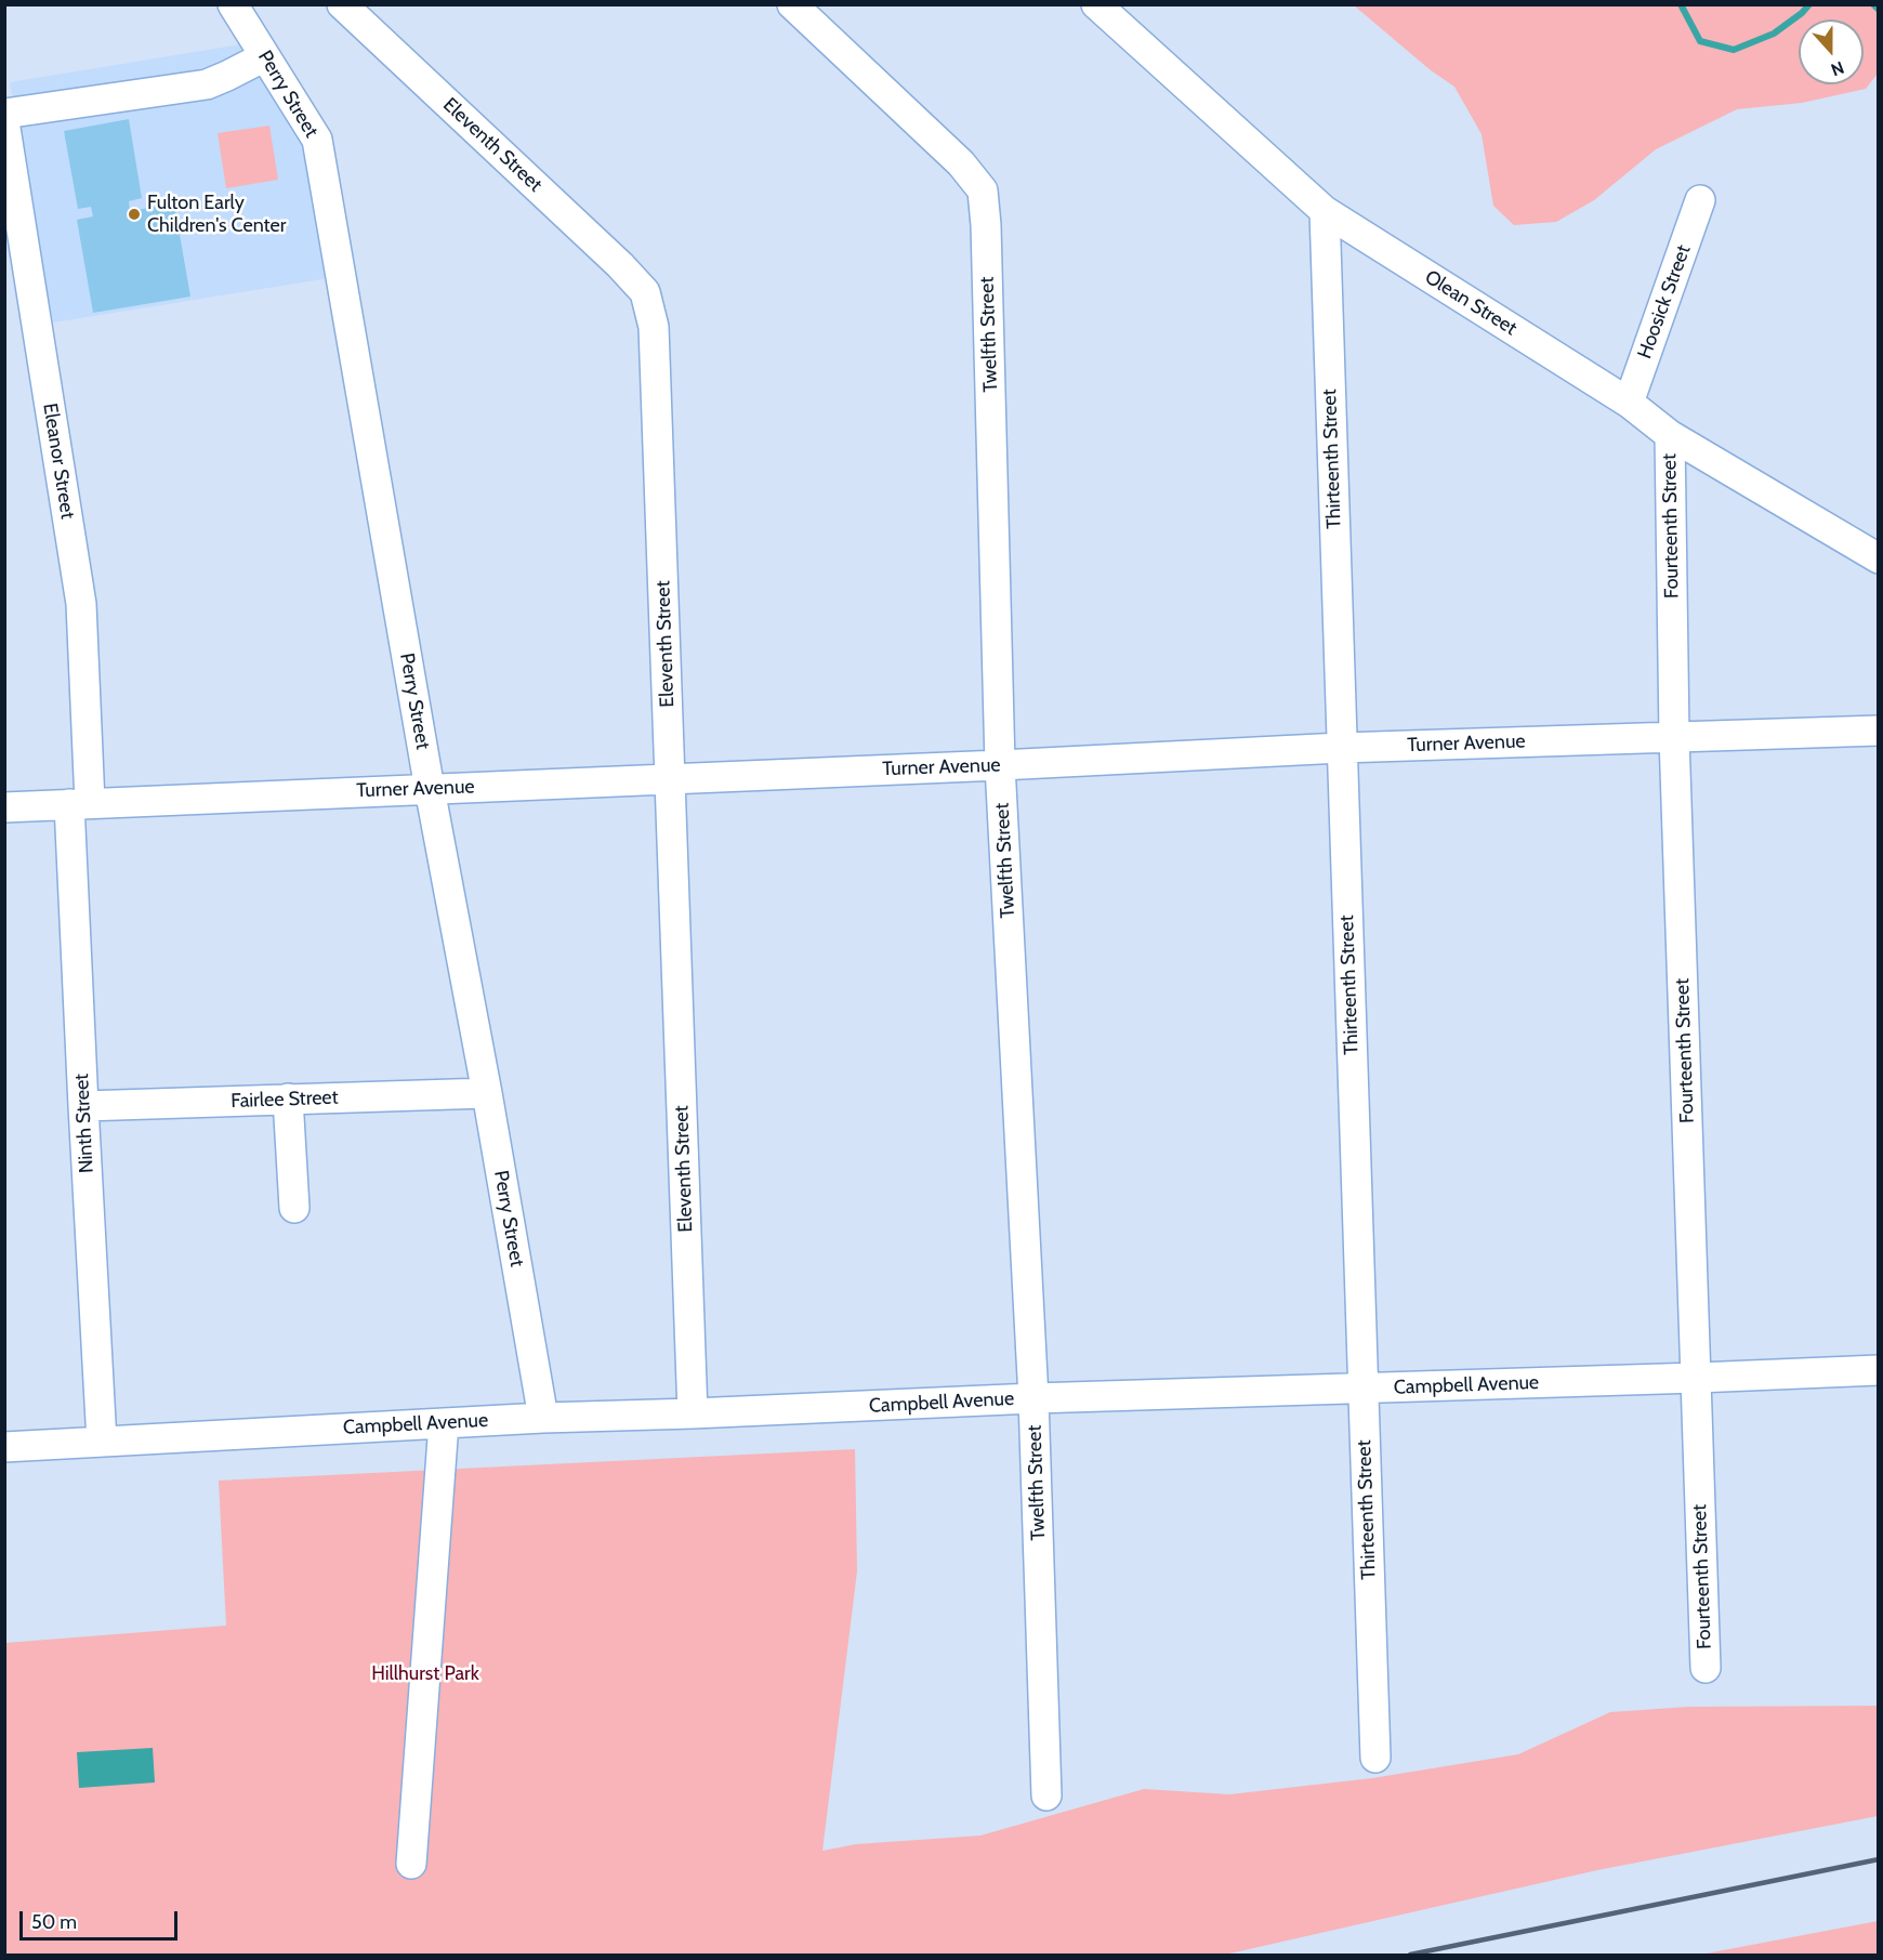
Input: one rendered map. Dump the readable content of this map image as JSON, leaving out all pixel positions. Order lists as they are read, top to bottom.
{
  "streets": {
    "street": [
      "Perry Street",
      "Eleventh Street",
      "Hoosick Street",
      "Olean Street",
      "Twelfth Street",
      "Thirteenth Street",
      "Eleanor Street",
      "Fourteenth Street",
      "Turner Avenue",
      "Fairlee Street",
      "Ninth Street",
      "Campbell Avenue"
    ]
  },
  "crossings": [
    ["Perry Street", "Turner Avenue"],
    ["Perry Street", "Fairlee Street"],
    ["Perry Street", "Campbell Avenue"],
    ["Eleventh Street", "Turner Avenue"],
    ["Eleventh Street", "Campbell Avenue"],
    ["Hoosick Street", "Olean Street"],
    ["Olean Street", "Thirteenth Street"],
    ["Olean Street", "Fourteenth Street"],
    ["Twelfth Street", "Turner Avenue"],
    ["Twelfth Street", "Campbell Avenue"],
    ["Thirteenth Street", "Turner Avenue"],
    ["Thirteenth Street", "Campbell Avenue"],
    ["Eleanor Street", "Turner Avenue"],
    ["Eleanor Street", "Ninth Street"],
    ["Fourteenth Street", "Turner Avenue"],
    ["Fourteenth Street", "Campbell Avenue"],
    ["Turner Avenue", "Ninth Street"],
    ["Fairlee Street", "Ninth Street"],
    ["Ninth Street", "Campbell Avenue"]
  ],
  "parks": ["Hillhurst Park"],
  "places": ["Fulton Early Children's Center"],
  "scale_bar": "50 m",
  "north": "bottom"
}
